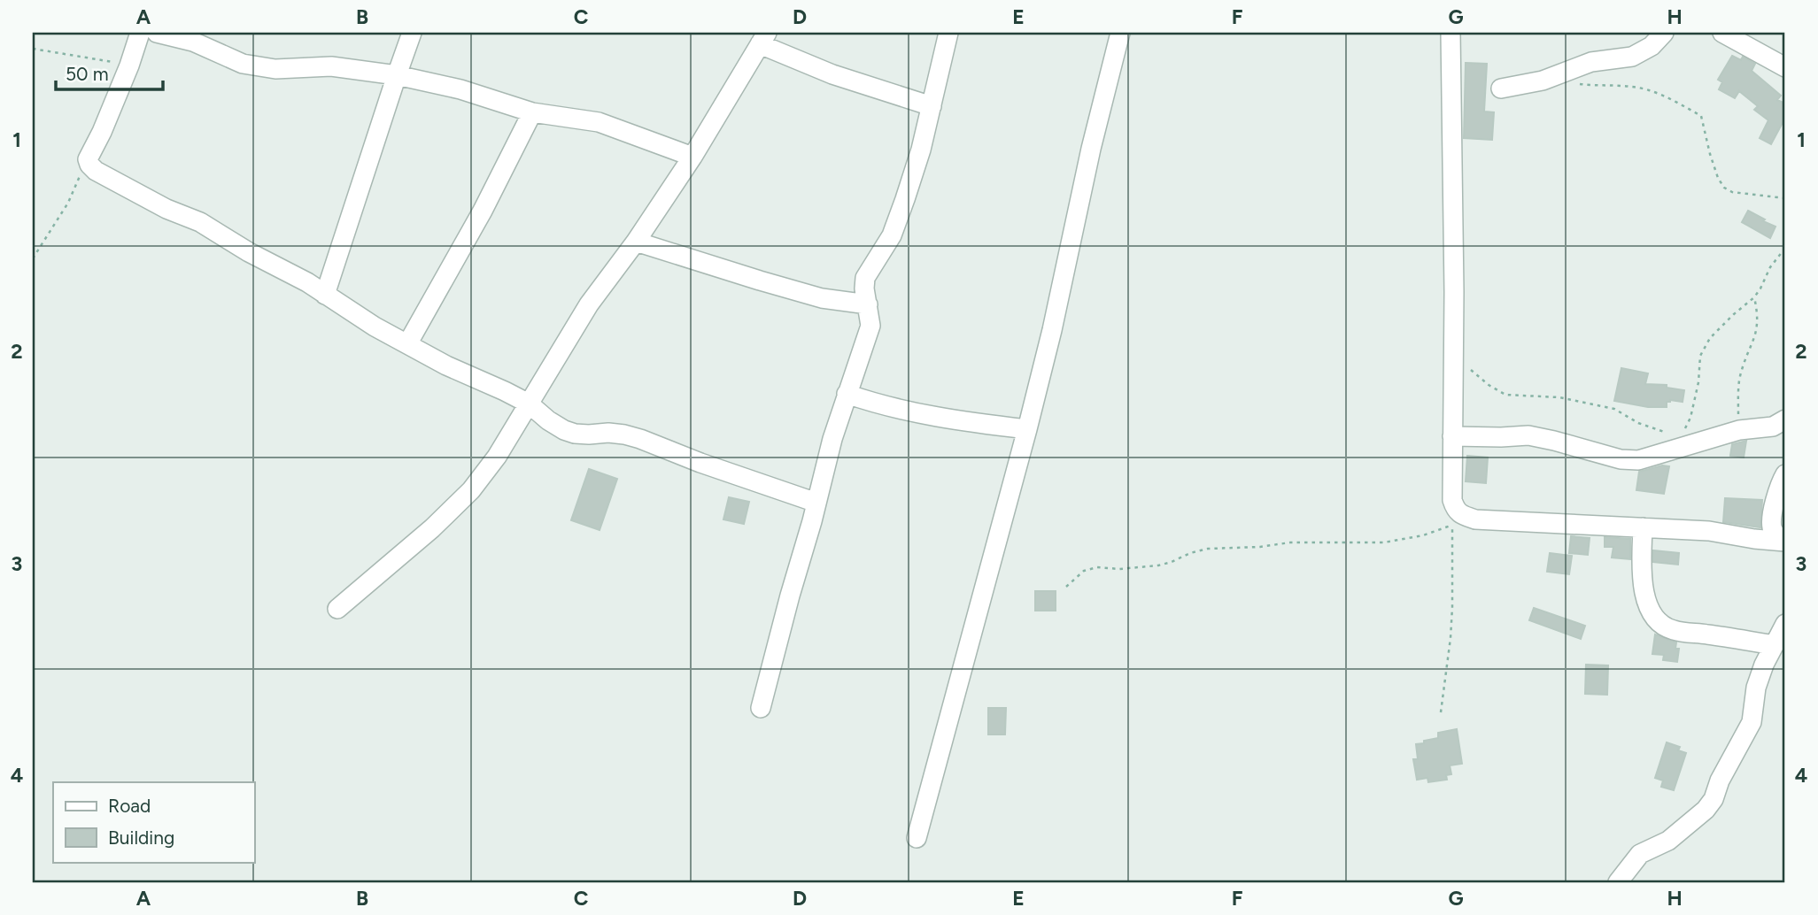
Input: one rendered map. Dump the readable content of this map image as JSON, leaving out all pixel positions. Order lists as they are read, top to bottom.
{
  "legend": ["Road", "Building"],
  "scale_bar": "50 m",
  "grid": {
    "columns": [
      "A",
      "B",
      "C",
      "D",
      "E",
      "F",
      "G",
      "H"
    ],
    "rows": [
      "1",
      "2",
      "3",
      "4"
    ]
  }
}
